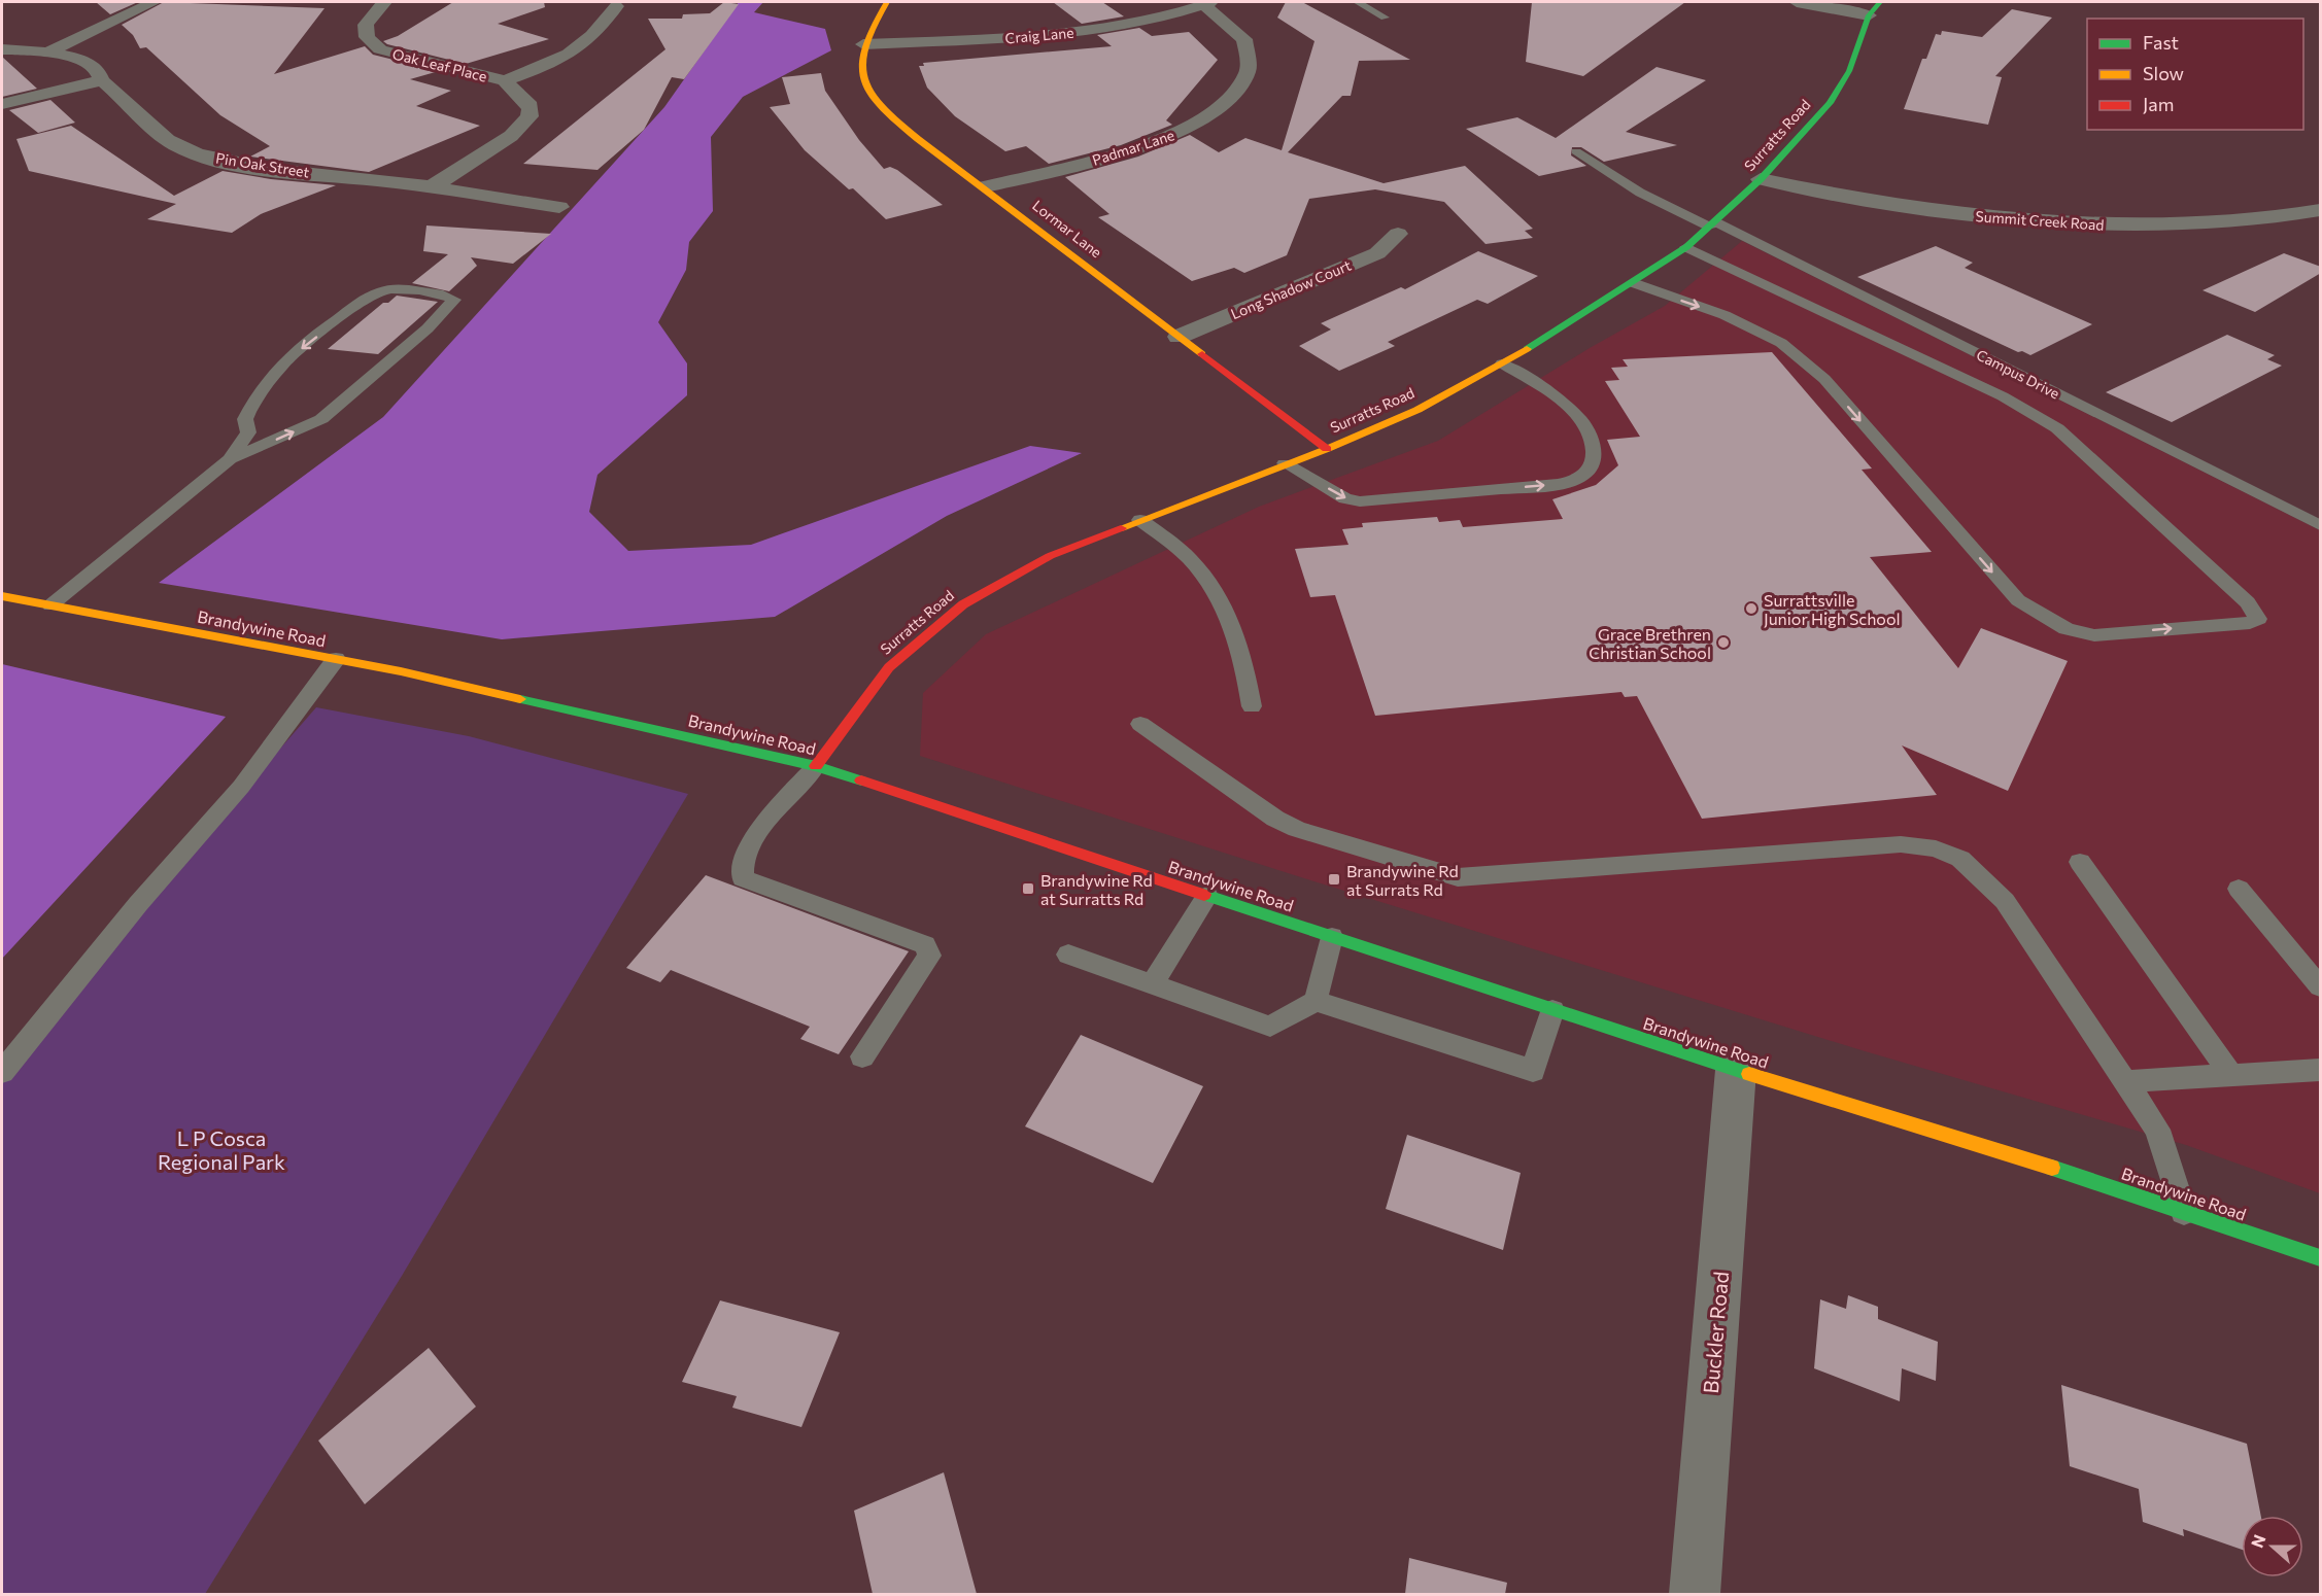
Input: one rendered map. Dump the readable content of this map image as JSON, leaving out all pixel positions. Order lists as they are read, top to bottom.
{
  "streets": {
    "main road": ["Surratts Road", "Lormar Lane", "Brandywine Road"],
    "street": [
      "Craig Lane",
      "Oak Leaf Place",
      "Padmar Lane",
      "Pin Oak Street",
      "Summit Creek Road",
      "Long Shadow Court",
      "Buckler Road"
    ],
    "lane": ["Campus Drive"]
  },
  "crossings": [
    ["Craig Lane", "Padmar Lane"],
    ["Craig Lane", "Lormar Lane"],
    ["Oak Leaf Place", "Pin Oak Street"],
    ["Surratts Road", "Summit Creek Road"],
    ["Surratts Road", "Lormar Lane"],
    ["Surratts Road", "Campus Drive"],
    ["Surratts Road", "Brandywine Road"],
    ["Padmar Lane", "Lormar Lane"],
    ["Lormar Lane", "Long Shadow Court"],
    ["Brandywine Road", "Buckler Road"]
  ],
  "parks": ["L P Cosca Regional Park"],
  "places": {
    "other": ["Surrattsville Junior High School", "Grace Brethren Christian School"],
    "transit": ["Brandywine Rd at Surrats Rd", "Brandywine Rd at Surratts Rd"]
  },
  "legend": ["Fast", "Slow", "Jam"],
  "north": "left"
}
